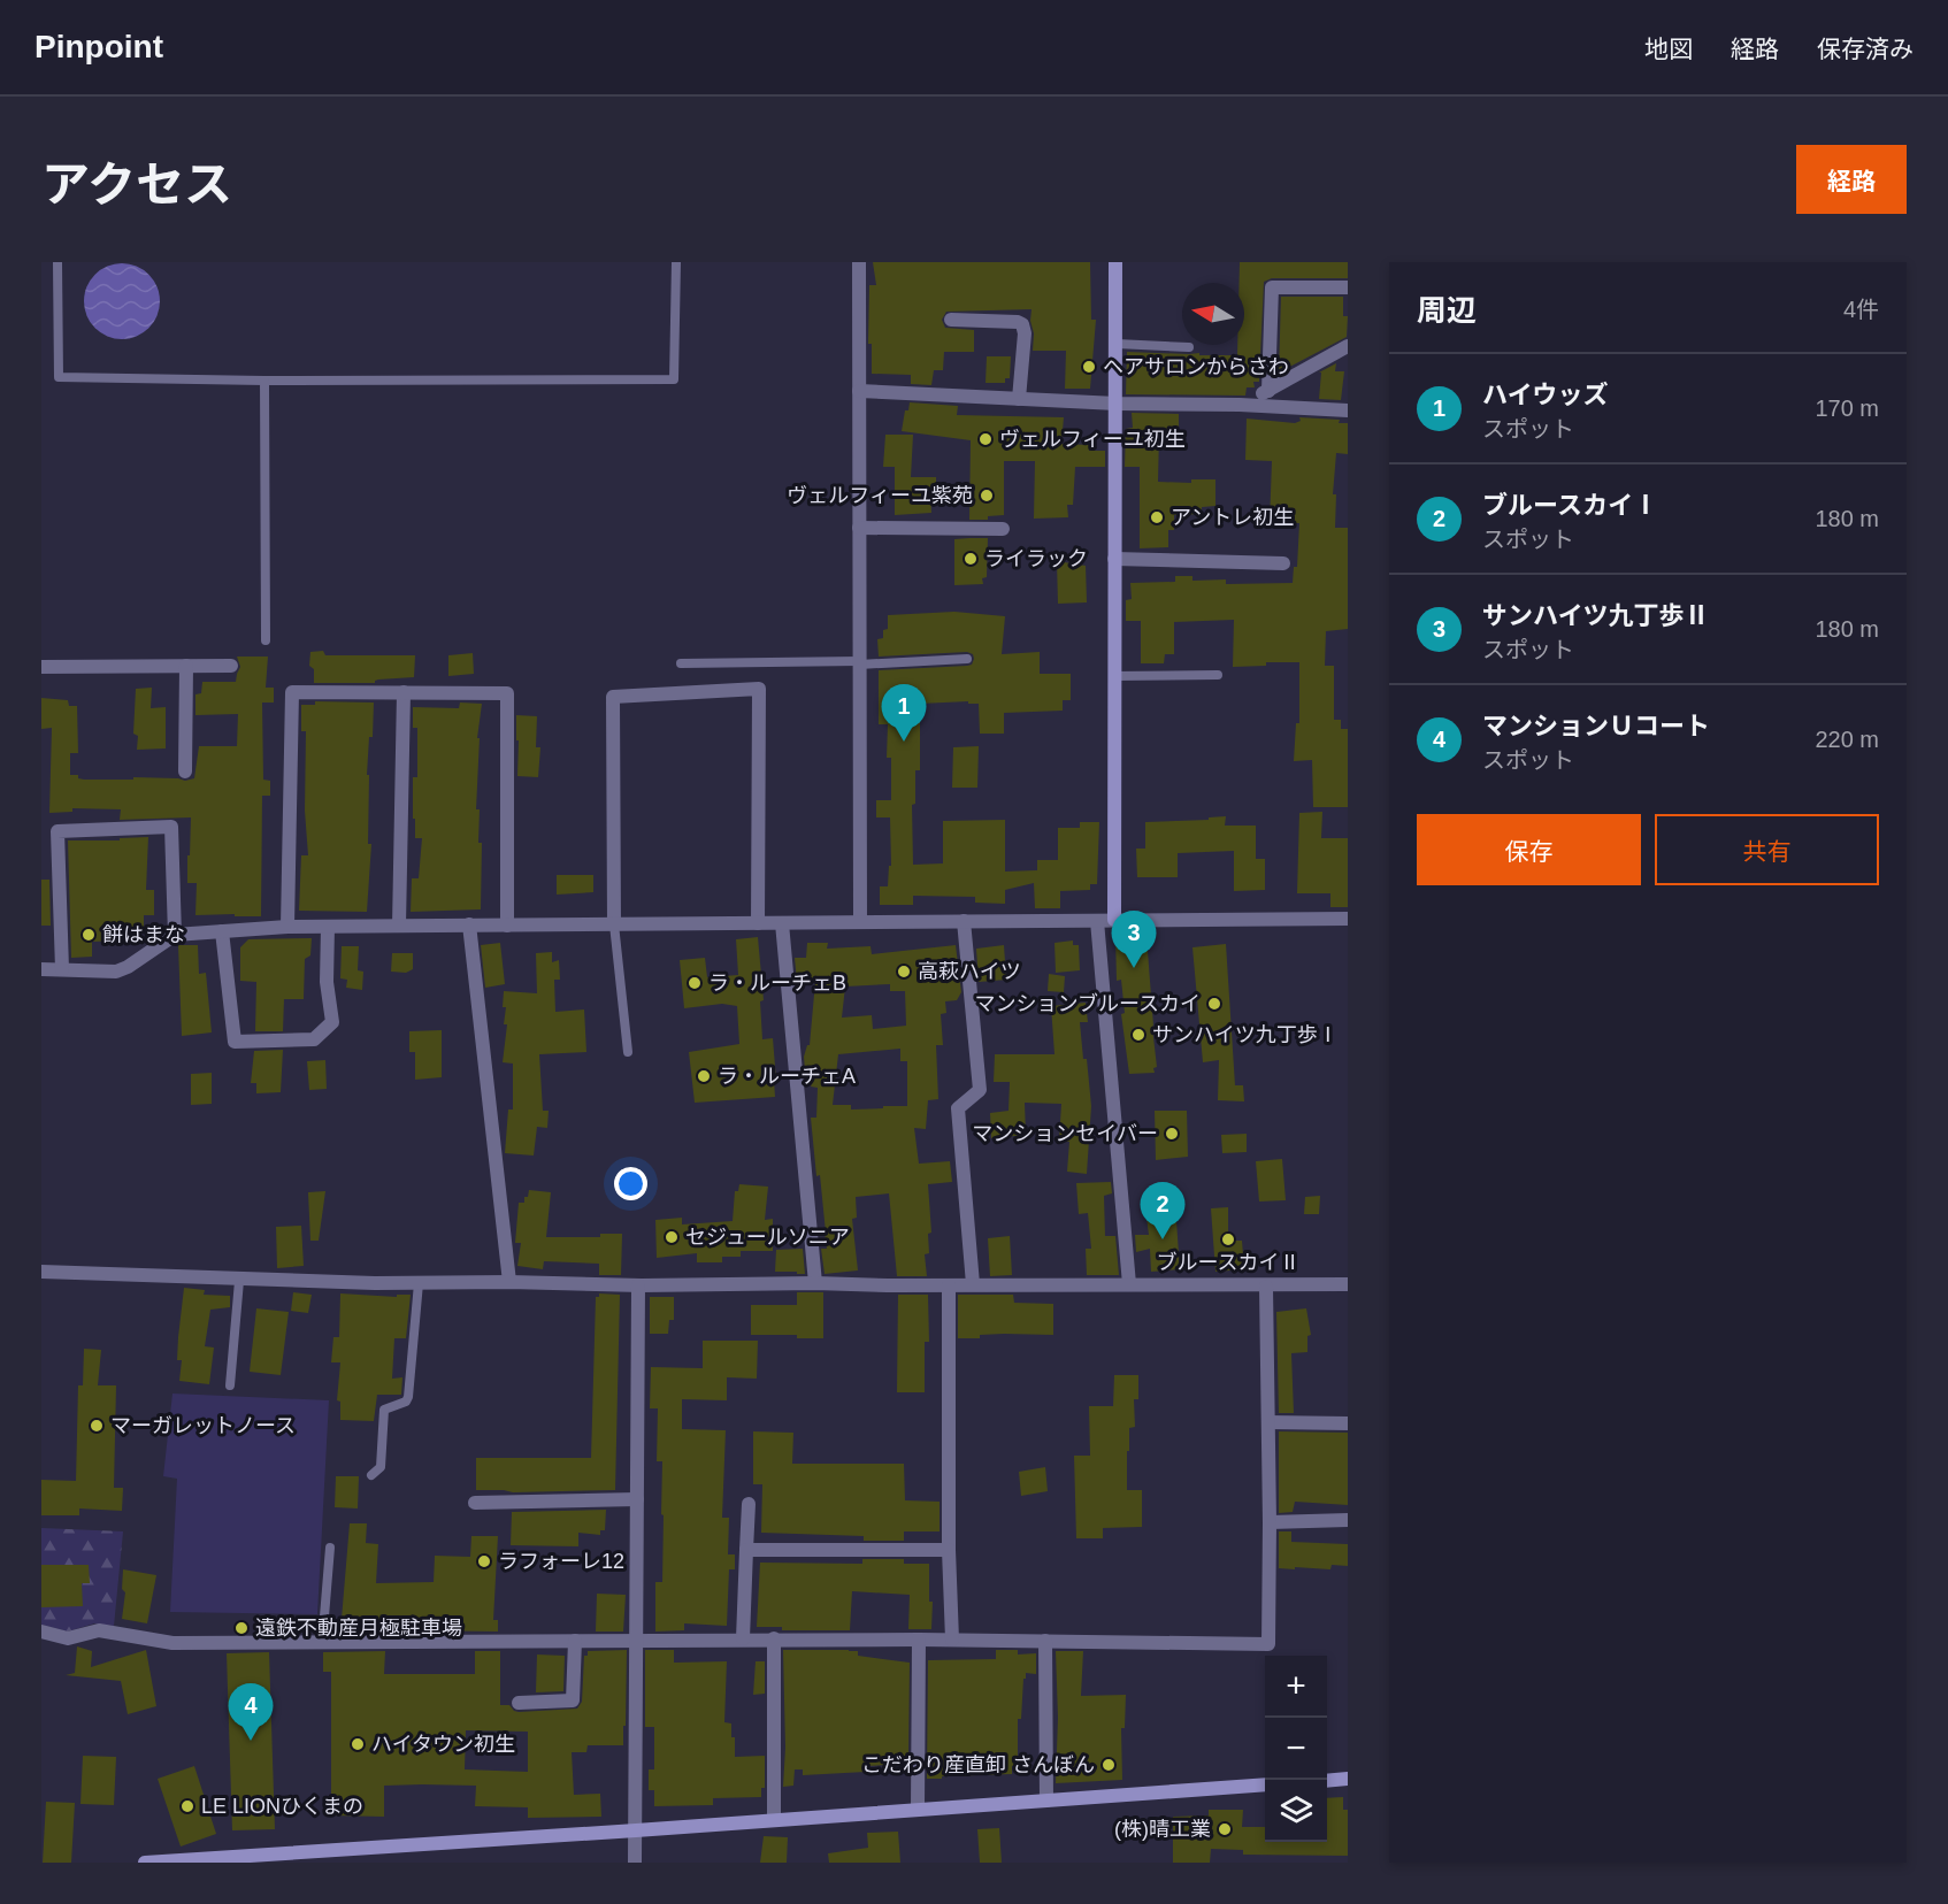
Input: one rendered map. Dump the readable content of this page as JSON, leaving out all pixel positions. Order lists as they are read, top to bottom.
{
  "places": [
    "ヘアサロンからさわ",
    "ヴェルフィーユ初生",
    "ヴェルフィーユ紫苑",
    "アントレ初生",
    "ライラック",
    "餅はまな",
    "高萩ハイツ",
    "ラ・ルーチェB",
    "マンションブルースカイ",
    "サンハイツ九丁歩Ⅰ",
    "ラ・ルーチェA",
    "マンションセイバー",
    "セジュールソニア",
    "ブルースカイⅡ",
    "マーガレットノース",
    "ラフォーレ12",
    "遠鉄不動産月極駐車場",
    "ハイタウン初生",
    "こだわり産直卸 さんぼん",
    "LE LIONひくまの",
    "(株)晴工業"
  ],
  "north": "left",
  "page": {
    "header": "Pinpoint",
    "nav": ["地図", "経路", "保存済み"],
    "title": "アクセス",
    "buttons": [
      "経路",
      ["保存", "共有"]
    ],
    "heading": ["周辺", "4件"],
    "list": [
      {
        "mark": "1",
        "name": "ハイウッズ",
        "note": "スポット",
        "value": "170 m"
      },
      {
        "mark": "2",
        "name": "ブルースカイⅠ",
        "note": "スポット",
        "value": "180 m"
      },
      {
        "mark": "3",
        "name": "サンハイツ九丁歩Ⅱ",
        "note": "スポット",
        "value": "180 m"
      },
      {
        "mark": "4",
        "name": "マンションＵコート",
        "note": "スポット",
        "value": "220 m"
      }
    ],
    "pins": [
      "1",
      "3",
      "2",
      "4"
    ],
    "map_buttons": ["+", "−"]
  }
}
